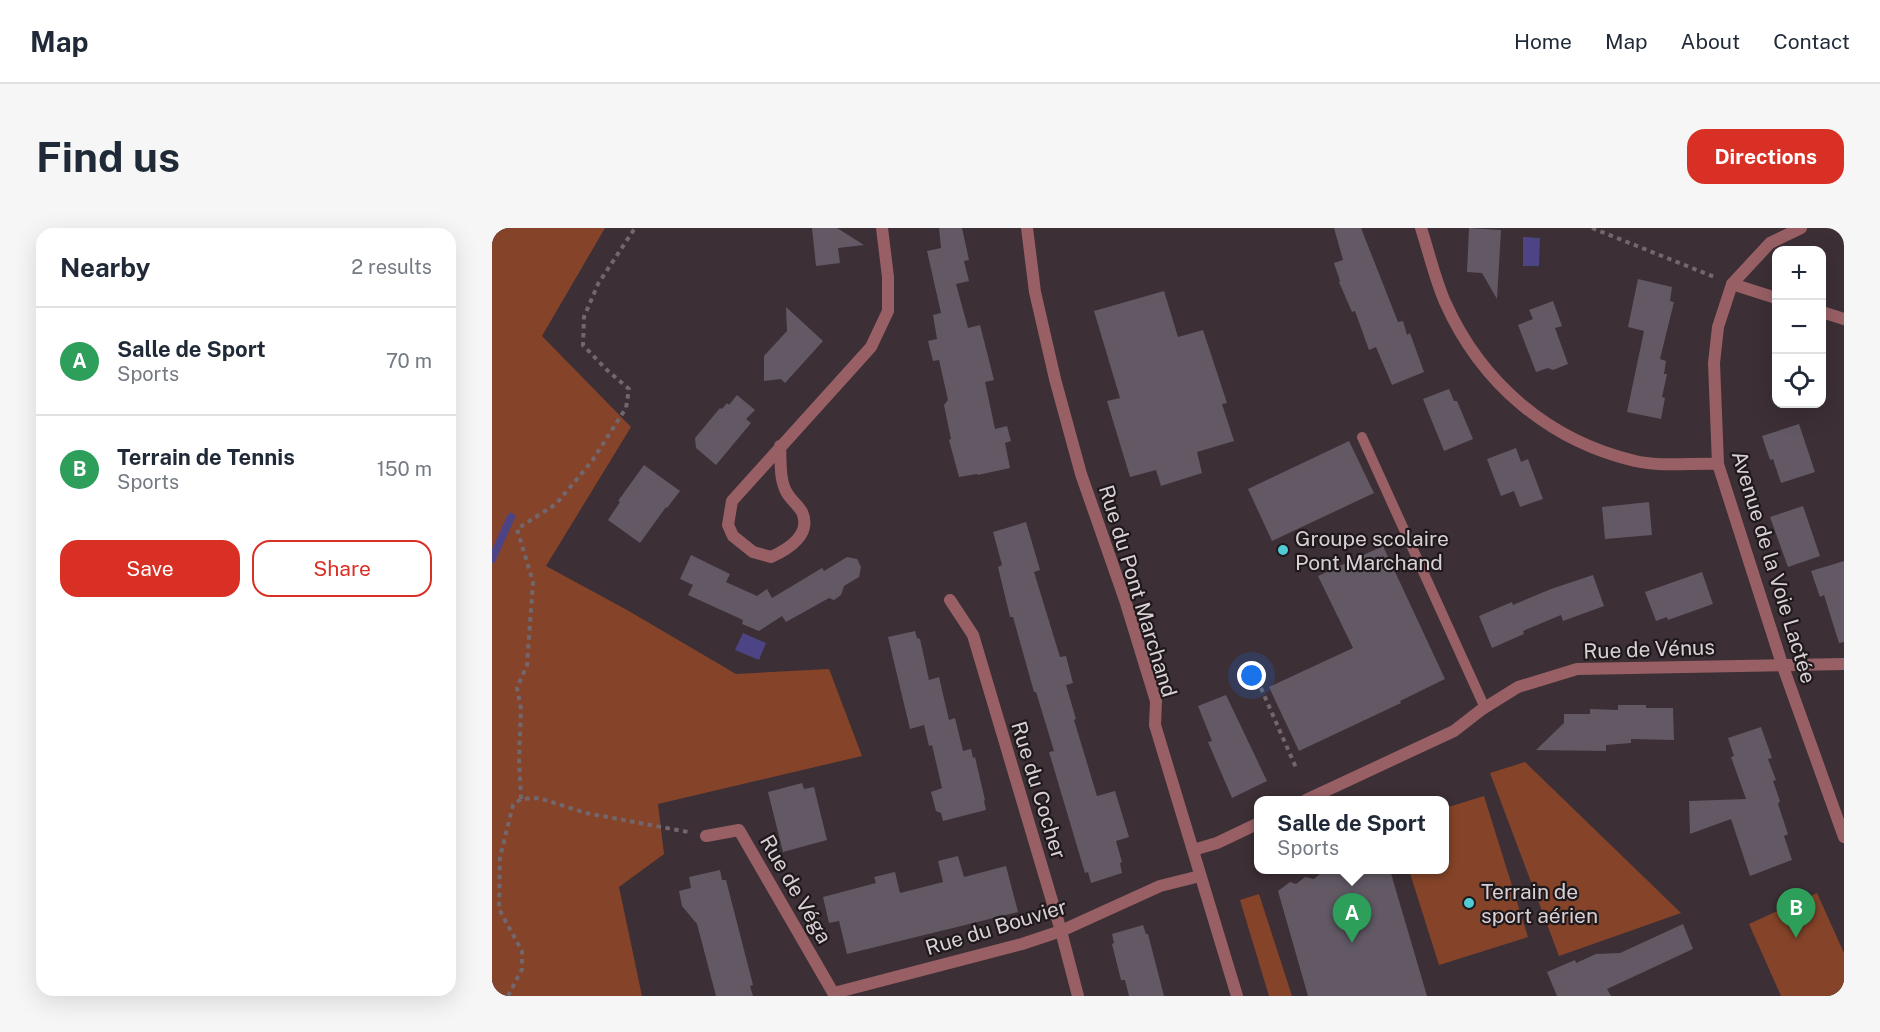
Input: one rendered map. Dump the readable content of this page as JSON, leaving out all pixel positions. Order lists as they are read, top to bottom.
{
  "streets": {
    "street": [
      "Avenue de la Voie Lactée",
      "Rue du Pont Marchand",
      "Rue de Vénus",
      "Rue du Cocher",
      "Rue de Véga",
      "Rue du Bouvier"
    ]
  },
  "crossings": [
    ["Avenue de la Voie Lactée", "Rue de Vénus"],
    ["Rue du Pont Marchand", "Rue du Bouvier"],
    ["Rue du Cocher", "Rue du Bouvier"],
    ["Rue de Véga", "Rue du Bouvier"]
  ],
  "places": ["Groupe scolaire Pont Marchand", "Terrain de sport aérien"],
  "page": {
    "header": "Map",
    "nav": [
      "Home",
      "Map",
      "About",
      "Contact"
    ],
    "buttons": [
      "Directions",
      ["Save", "Share"]
    ],
    "title": "Find us",
    "heading": ["Nearby", "2 results"],
    "map_buttons": ["+", "−"],
    "list": [
      {
        "mark": "A",
        "name": "Salle de Sport",
        "note": "Sports",
        "value": "70 m"
      },
      {
        "mark": "B",
        "name": "Terrain de Tennis",
        "note": "Sports",
        "value": "150 m"
      }
    ],
    "popup": ["Salle de Sport", "Sports"],
    "pins": ["B", "A"]
  }
}
